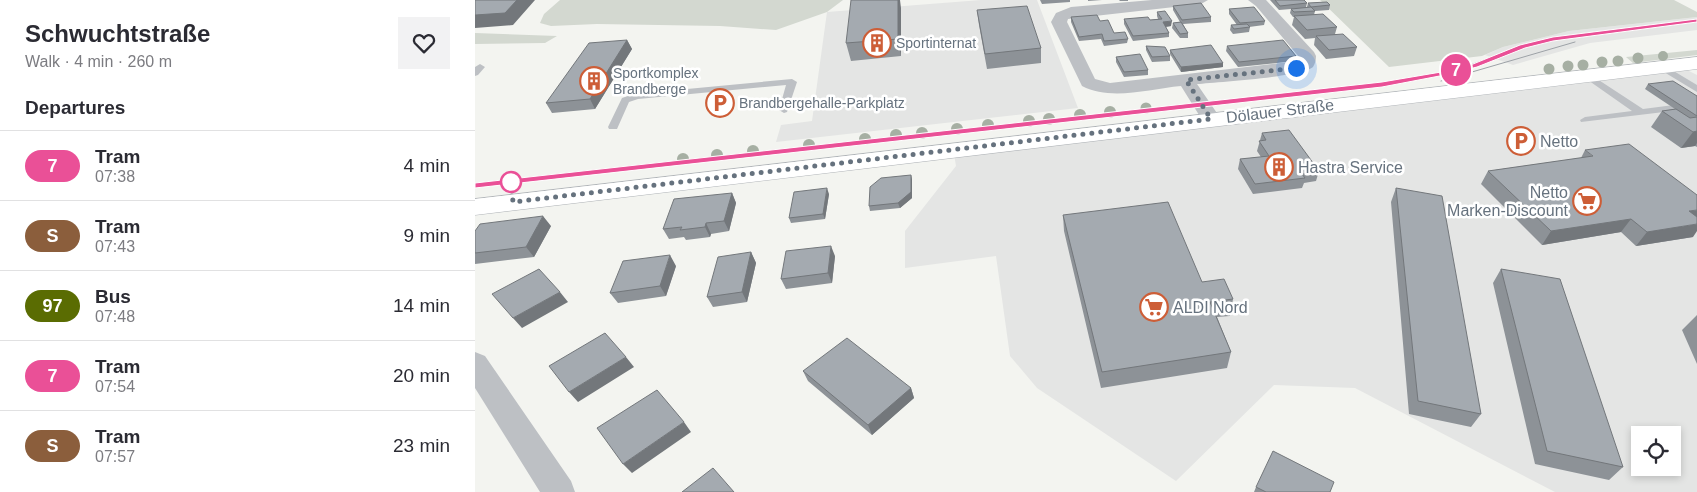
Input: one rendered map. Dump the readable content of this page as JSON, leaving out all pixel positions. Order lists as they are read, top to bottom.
{
  "streets": {
    "main road": ["Dölauer Straße"]
  },
  "places": {
    "building": ["Sportinternat", "Sportkomplex Brandberge", "Hastra Service"],
    "parking": ["Brandbergehalle-Parkplatz", "Netto"],
    "supermarket": ["Netto Marken-Discount", "ALDI Nord"]
  },
  "lines": ["tram line 7"],
  "page": {
    "heading": [
      ["Schwuchtstraße", "Walk · 4 min · 260 m"],
      "Departures"
    ],
    "on_map": "7",
    "list": [
      {
        "mark": "7",
        "name": "Tram",
        "note": "07:38",
        "value": "4 min"
      },
      {
        "mark": "S",
        "name": "Tram",
        "note": "07:43",
        "value": "9 min"
      },
      {
        "mark": "97",
        "name": "Bus",
        "note": "07:48",
        "value": "14 min"
      },
      {
        "mark": "7",
        "name": "Tram",
        "note": "07:54",
        "value": "20 min"
      },
      {
        "mark": "S",
        "name": "Tram",
        "note": "07:57",
        "value": "23 min"
      }
    ]
  }
}
